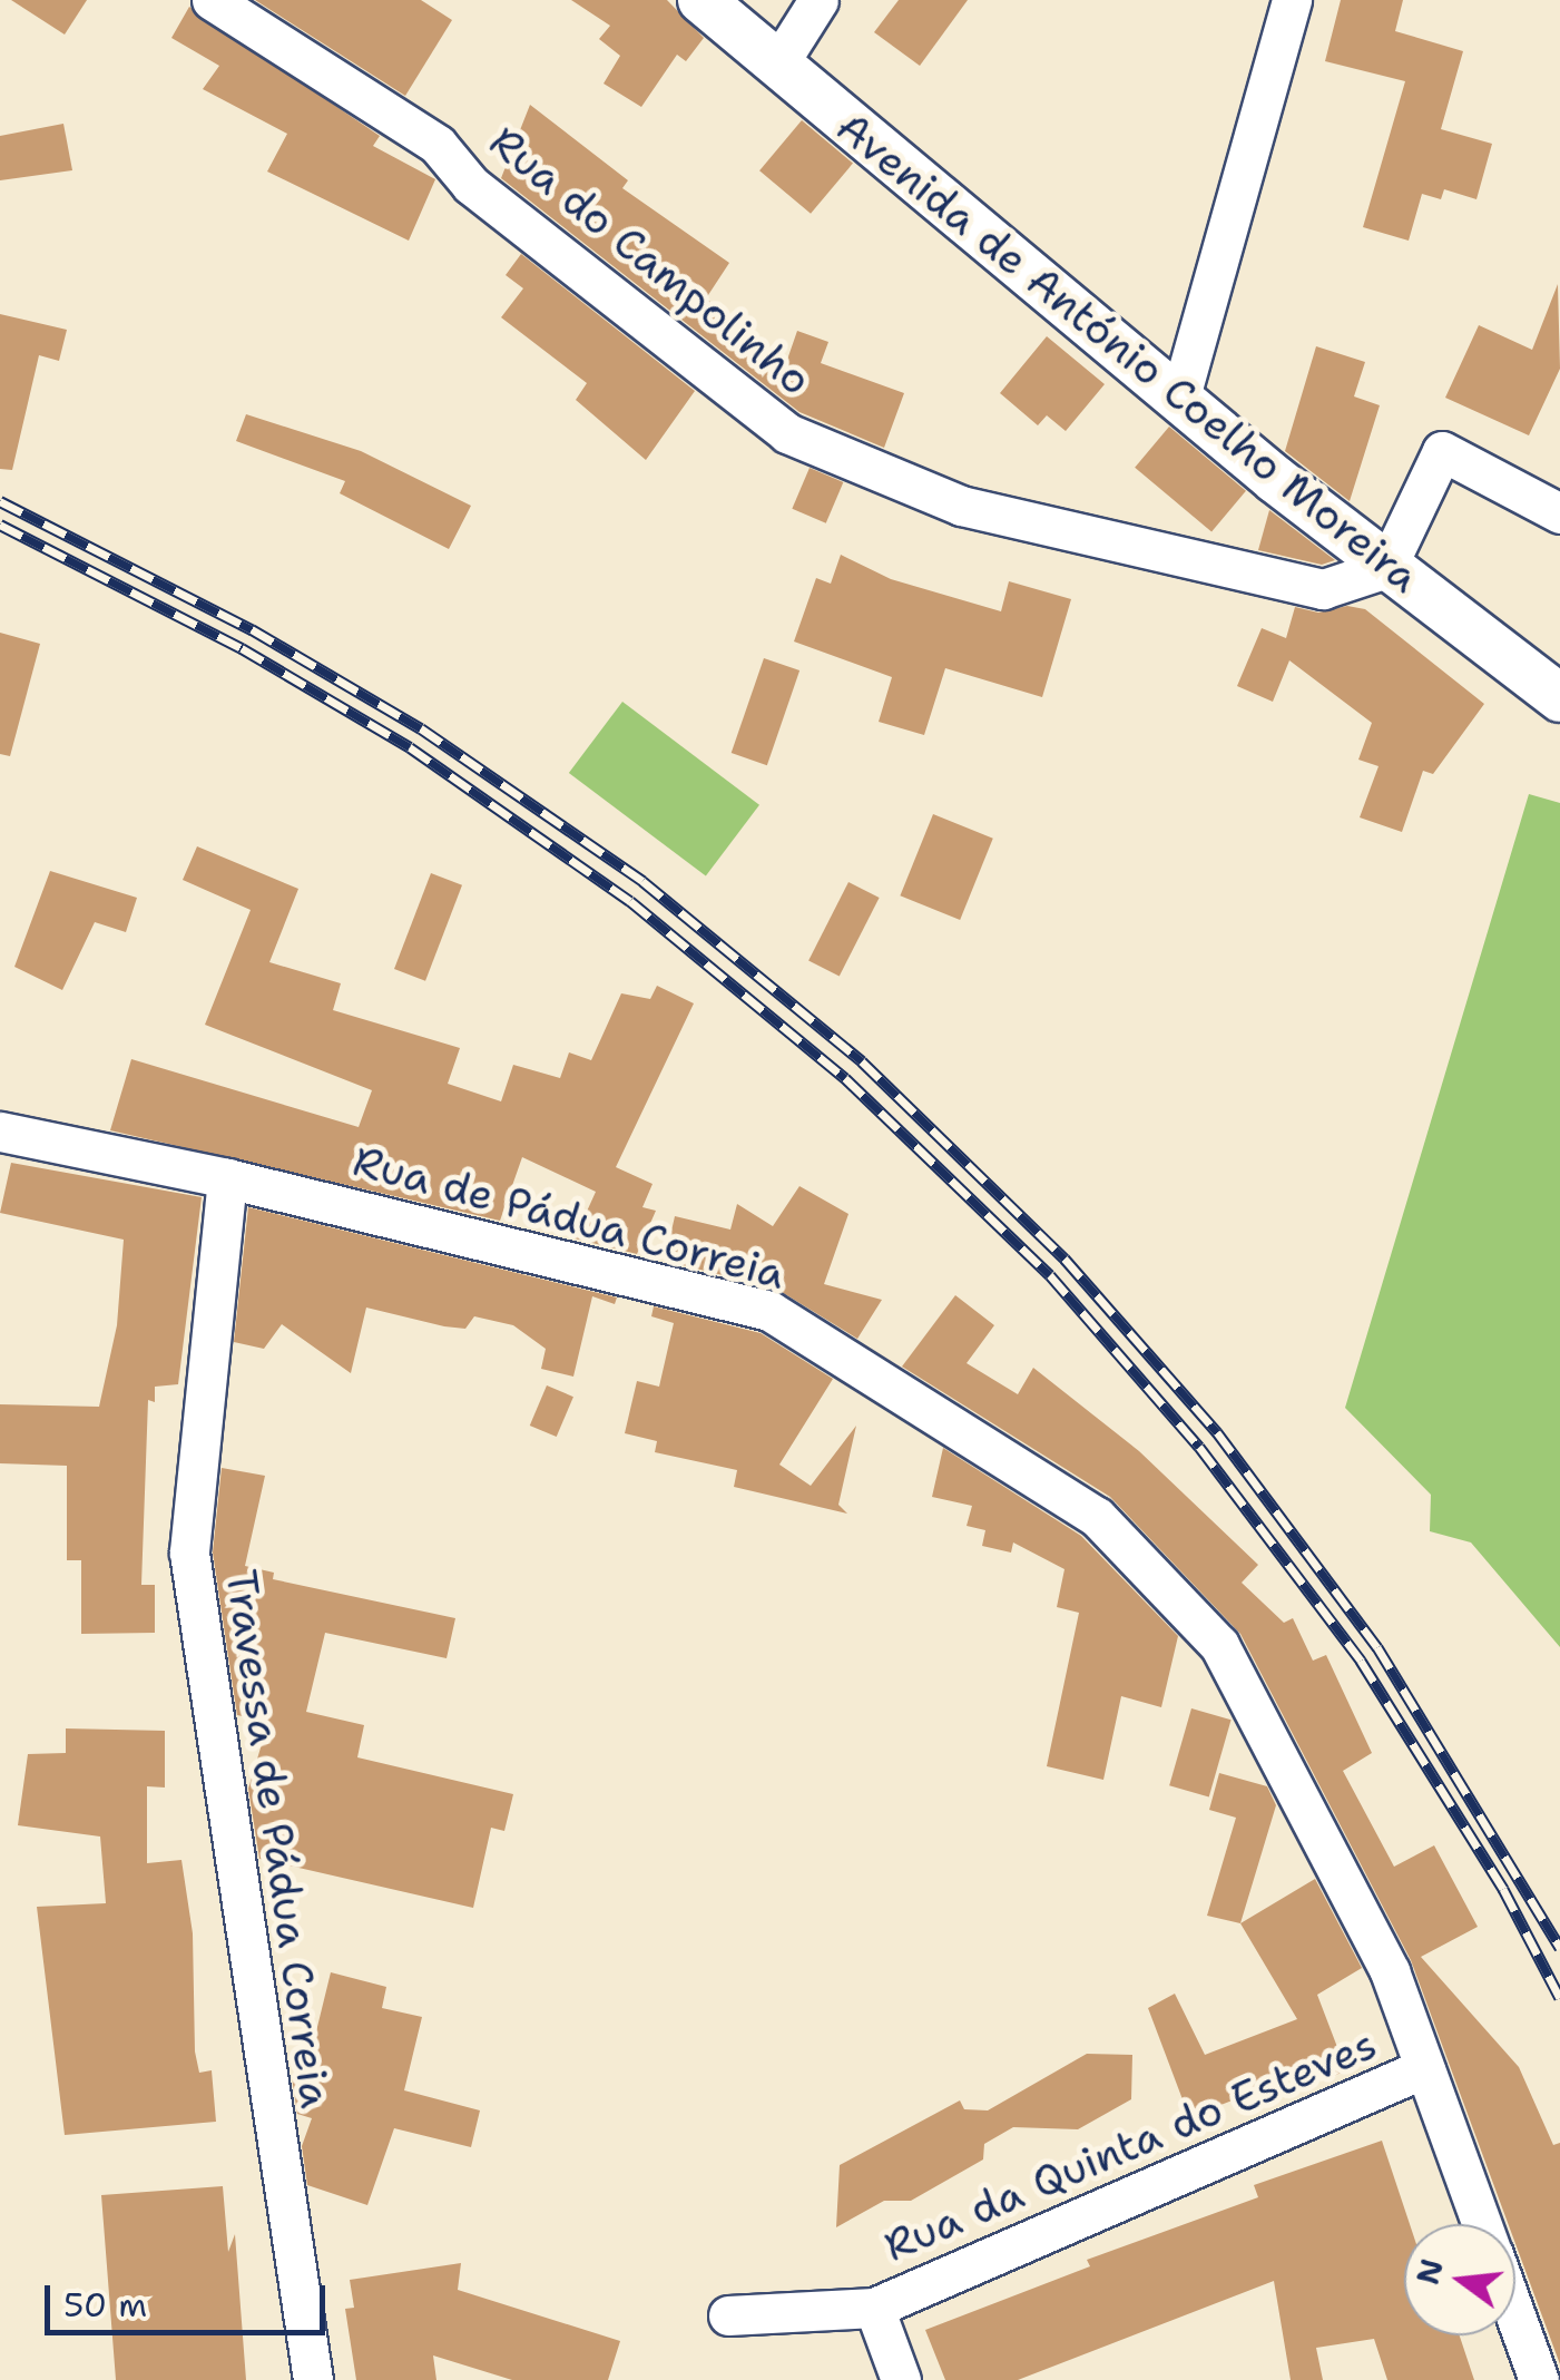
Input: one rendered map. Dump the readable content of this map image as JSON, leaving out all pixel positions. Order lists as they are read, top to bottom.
{
  "streets": {
    "street": [
      "Rua do Campolinho",
      "Avenida de António Coelho Moreira",
      "Rua de Pádua Correia",
      "Travessa de Pádua Correia",
      "Rua da Quinta do Esteves"
    ]
  },
  "crossings": [
    ["Rua do Campolinho", "Avenida de António Coelho Moreira"],
    ["Rua de Pádua Correia", "Travessa de Pádua Correia"],
    ["Rua de Pádua Correia", "Rua da Quinta do Esteves"]
  ],
  "scale_bar": "50 m",
  "north": "left"
}
